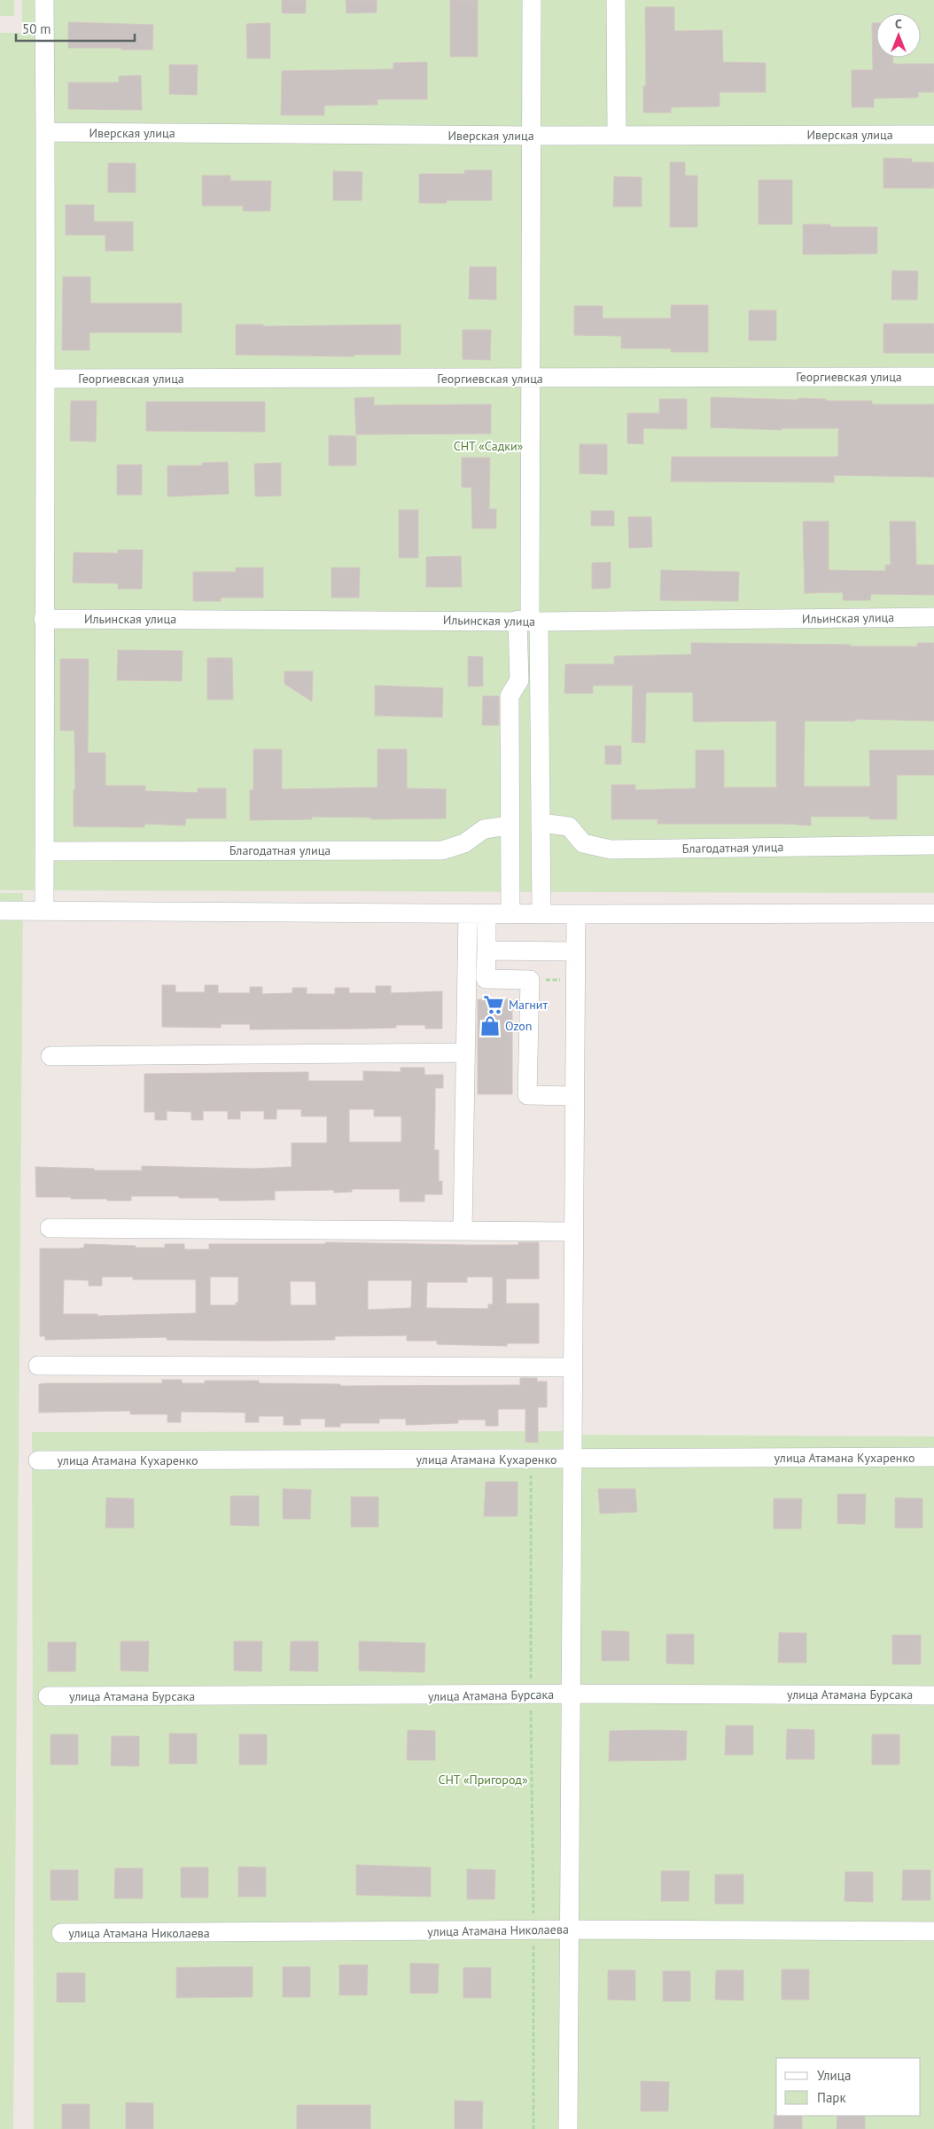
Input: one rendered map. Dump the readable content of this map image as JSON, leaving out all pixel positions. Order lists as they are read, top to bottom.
{
  "streets": {
    "street": [
      "Иверская улица",
      "Георгиевская улица",
      "Ильинская улица",
      "Благодатная улица",
      "улица Атамана Кухаренко",
      "улица Атамана Бурсака",
      "улица Атамана Николаева"
    ]
  },
  "parks": ["СНТ «Садки»", "СНТ «Пригород»"],
  "places": {
    "supermarket": ["Магнит"],
    "shop": ["Ozon"]
  },
  "legend": ["Улица", "Парк"],
  "scale_bar": "50 m",
  "north": "top"
}
